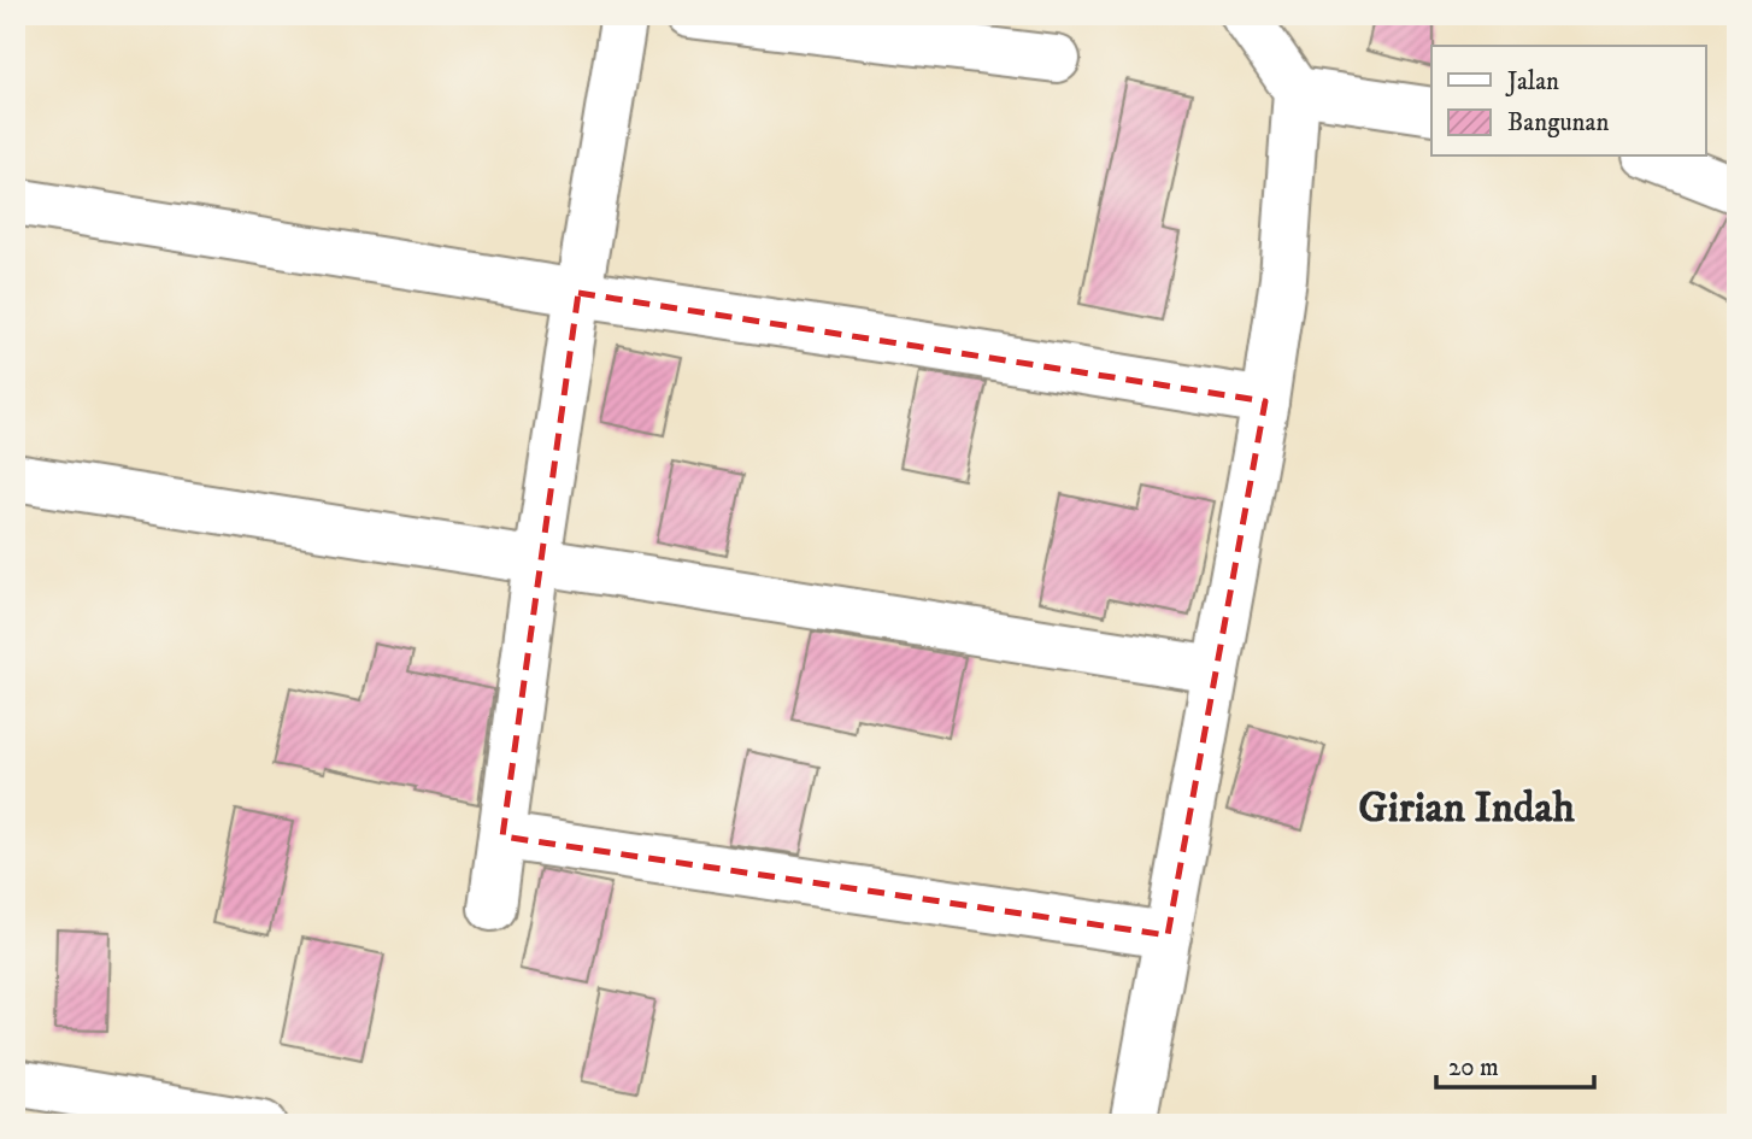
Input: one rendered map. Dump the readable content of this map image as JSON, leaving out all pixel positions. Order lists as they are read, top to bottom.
{
  "districts": ["Girian Indah"],
  "legend": ["Jalan", "Bangunan"],
  "scale_bar": "20 m"
}
